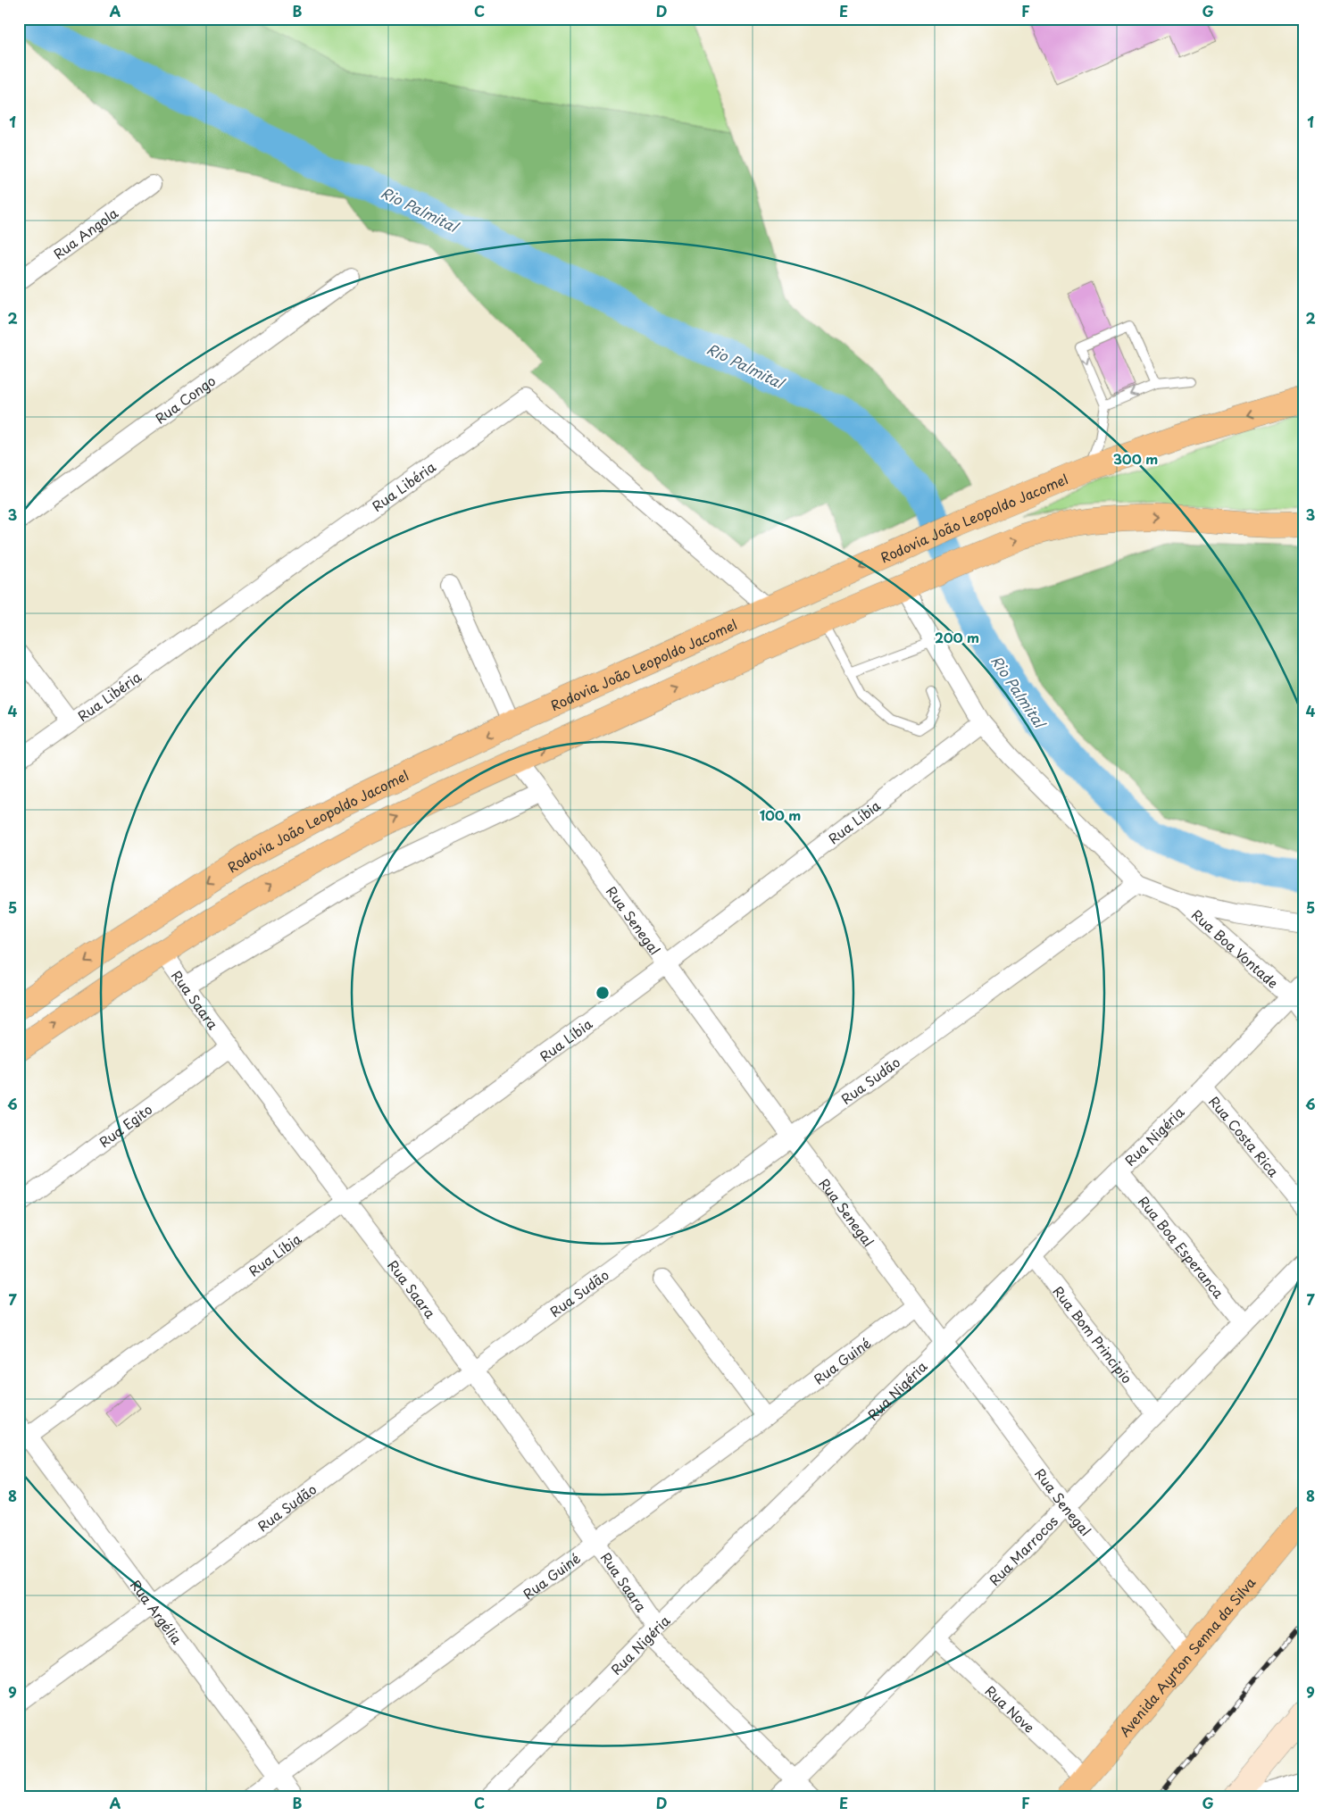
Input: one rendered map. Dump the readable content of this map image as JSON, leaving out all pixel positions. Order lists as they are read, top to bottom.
{
  "streets": {
    "main road": ["Rodovia João Leopoldo Jacomel", "Avenida Ayrton Senna da Silva"],
    "street": [
      "Rua Angola",
      "Rua Congo",
      "Rua Libéria",
      "Rua Líbia",
      "Rua Senegal",
      "Rua Boa Vontade",
      "Rua Saara",
      "Rua Sudão",
      "Rua Egito",
      "Rua Nigéria",
      "Rua Costa Rica",
      "Rua Boa Esperanca",
      "Rua Bom Principio",
      "Rua Guiné",
      "Rua Marrocos",
      "Rua Argélia",
      "Rua Nove"
    ]
  },
  "crossings": [
    ["Rua Libéria", "Rodovia João Leopoldo Jacomel"],
    ["Rua Líbia", "Rua Senegal"],
    ["Rua Líbia", "Rua Saara"],
    ["Rua Líbia", "Rua Argélia"],
    ["Rua Senegal", "Rua Sudão"],
    ["Rua Senegal", "Rua Nigéria"],
    ["Rua Senegal", "Rua Guiné"],
    ["Rua Senegal", "Rua Marrocos"],
    ["Rua Senegal", "Avenida Ayrton Senna da Silva"],
    ["Rua Boa Vontade", "Rua Nigéria"],
    ["Rua Saara", "Rua Sudão"],
    ["Rua Saara", "Rua Egito"],
    ["Rua Saara", "Rua Nigéria"],
    ["Rua Saara", "Rua Guiné"],
    ["Rua Saara", "Rua Marrocos"],
    ["Rua Sudão", "Rua Argélia"],
    ["Rua Nigéria", "Rua Costa Rica"],
    ["Rua Nigéria", "Rua Boa Esperanca"],
    ["Rua Nigéria", "Rua Bom Principio"],
    ["Rua Boa Esperanca", "Rua Marrocos"],
    ["Rua Bom Principio", "Rua Marrocos"],
    ["Rua Guiné", "Rua Argélia"],
    ["Rua Marrocos", "Rua Nove"],
    ["Avenida Ayrton Senna da Silva", "Rua Nove"]
  ],
  "water": ["Rio Palmital"],
  "grid": {
    "columns": [
      "A",
      "B",
      "C",
      "D",
      "E",
      "F",
      "G"
    ],
    "rows": [
      "1",
      "2",
      "3",
      "4",
      "5",
      "6",
      "7",
      "8",
      "9"
    ]
  },
  "rings": ["300 m", "200 m", "100 m"]
}
